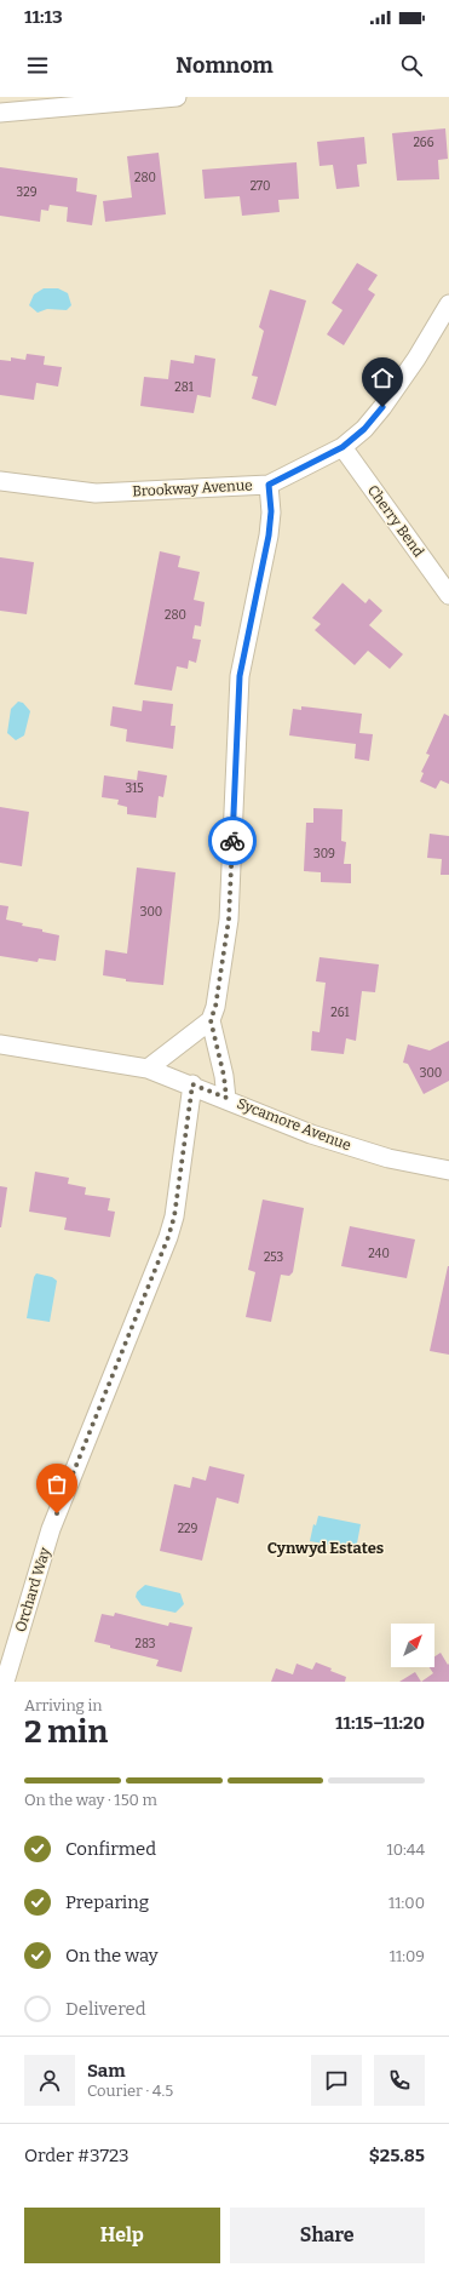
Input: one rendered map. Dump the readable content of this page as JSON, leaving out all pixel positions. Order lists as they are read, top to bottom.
{
  "streets": {
    "street": [
      "Brookway Avenue",
      "Cherry Bend",
      "Sycamore Avenue",
      "Orchard Way"
    ]
  },
  "crossings": [
    ["Brookway Avenue", "Cherry Bend"],
    ["Sycamore Avenue", "Orchard Way"]
  ],
  "districts": ["Cynwyd Estates"],
  "house_numbers": [
    "266",
    "280",
    "270",
    "329",
    "281",
    "280",
    "315",
    "309",
    "300",
    "261",
    "300",
    "240",
    "253",
    "229",
    "283"
  ],
  "north": "top right",
  "page": {
    "status": "11:13",
    "header": "Nomnom",
    "heading": ["2 min", "Arriving in", "11:15–11:20"],
    "panel": [
      "Sam",
      "Courier · 4.5",
      "Order #3723",
      "$25.85"
    ],
    "bar": "On the way · 150 m",
    "list": [
      ["Confirmed", "10:44"],
      ["Preparing", "11:00"],
      ["On the way", "11:09"],
      "Delivered"
    ],
    "buttons": ["Help", "Share"]
  }
}
